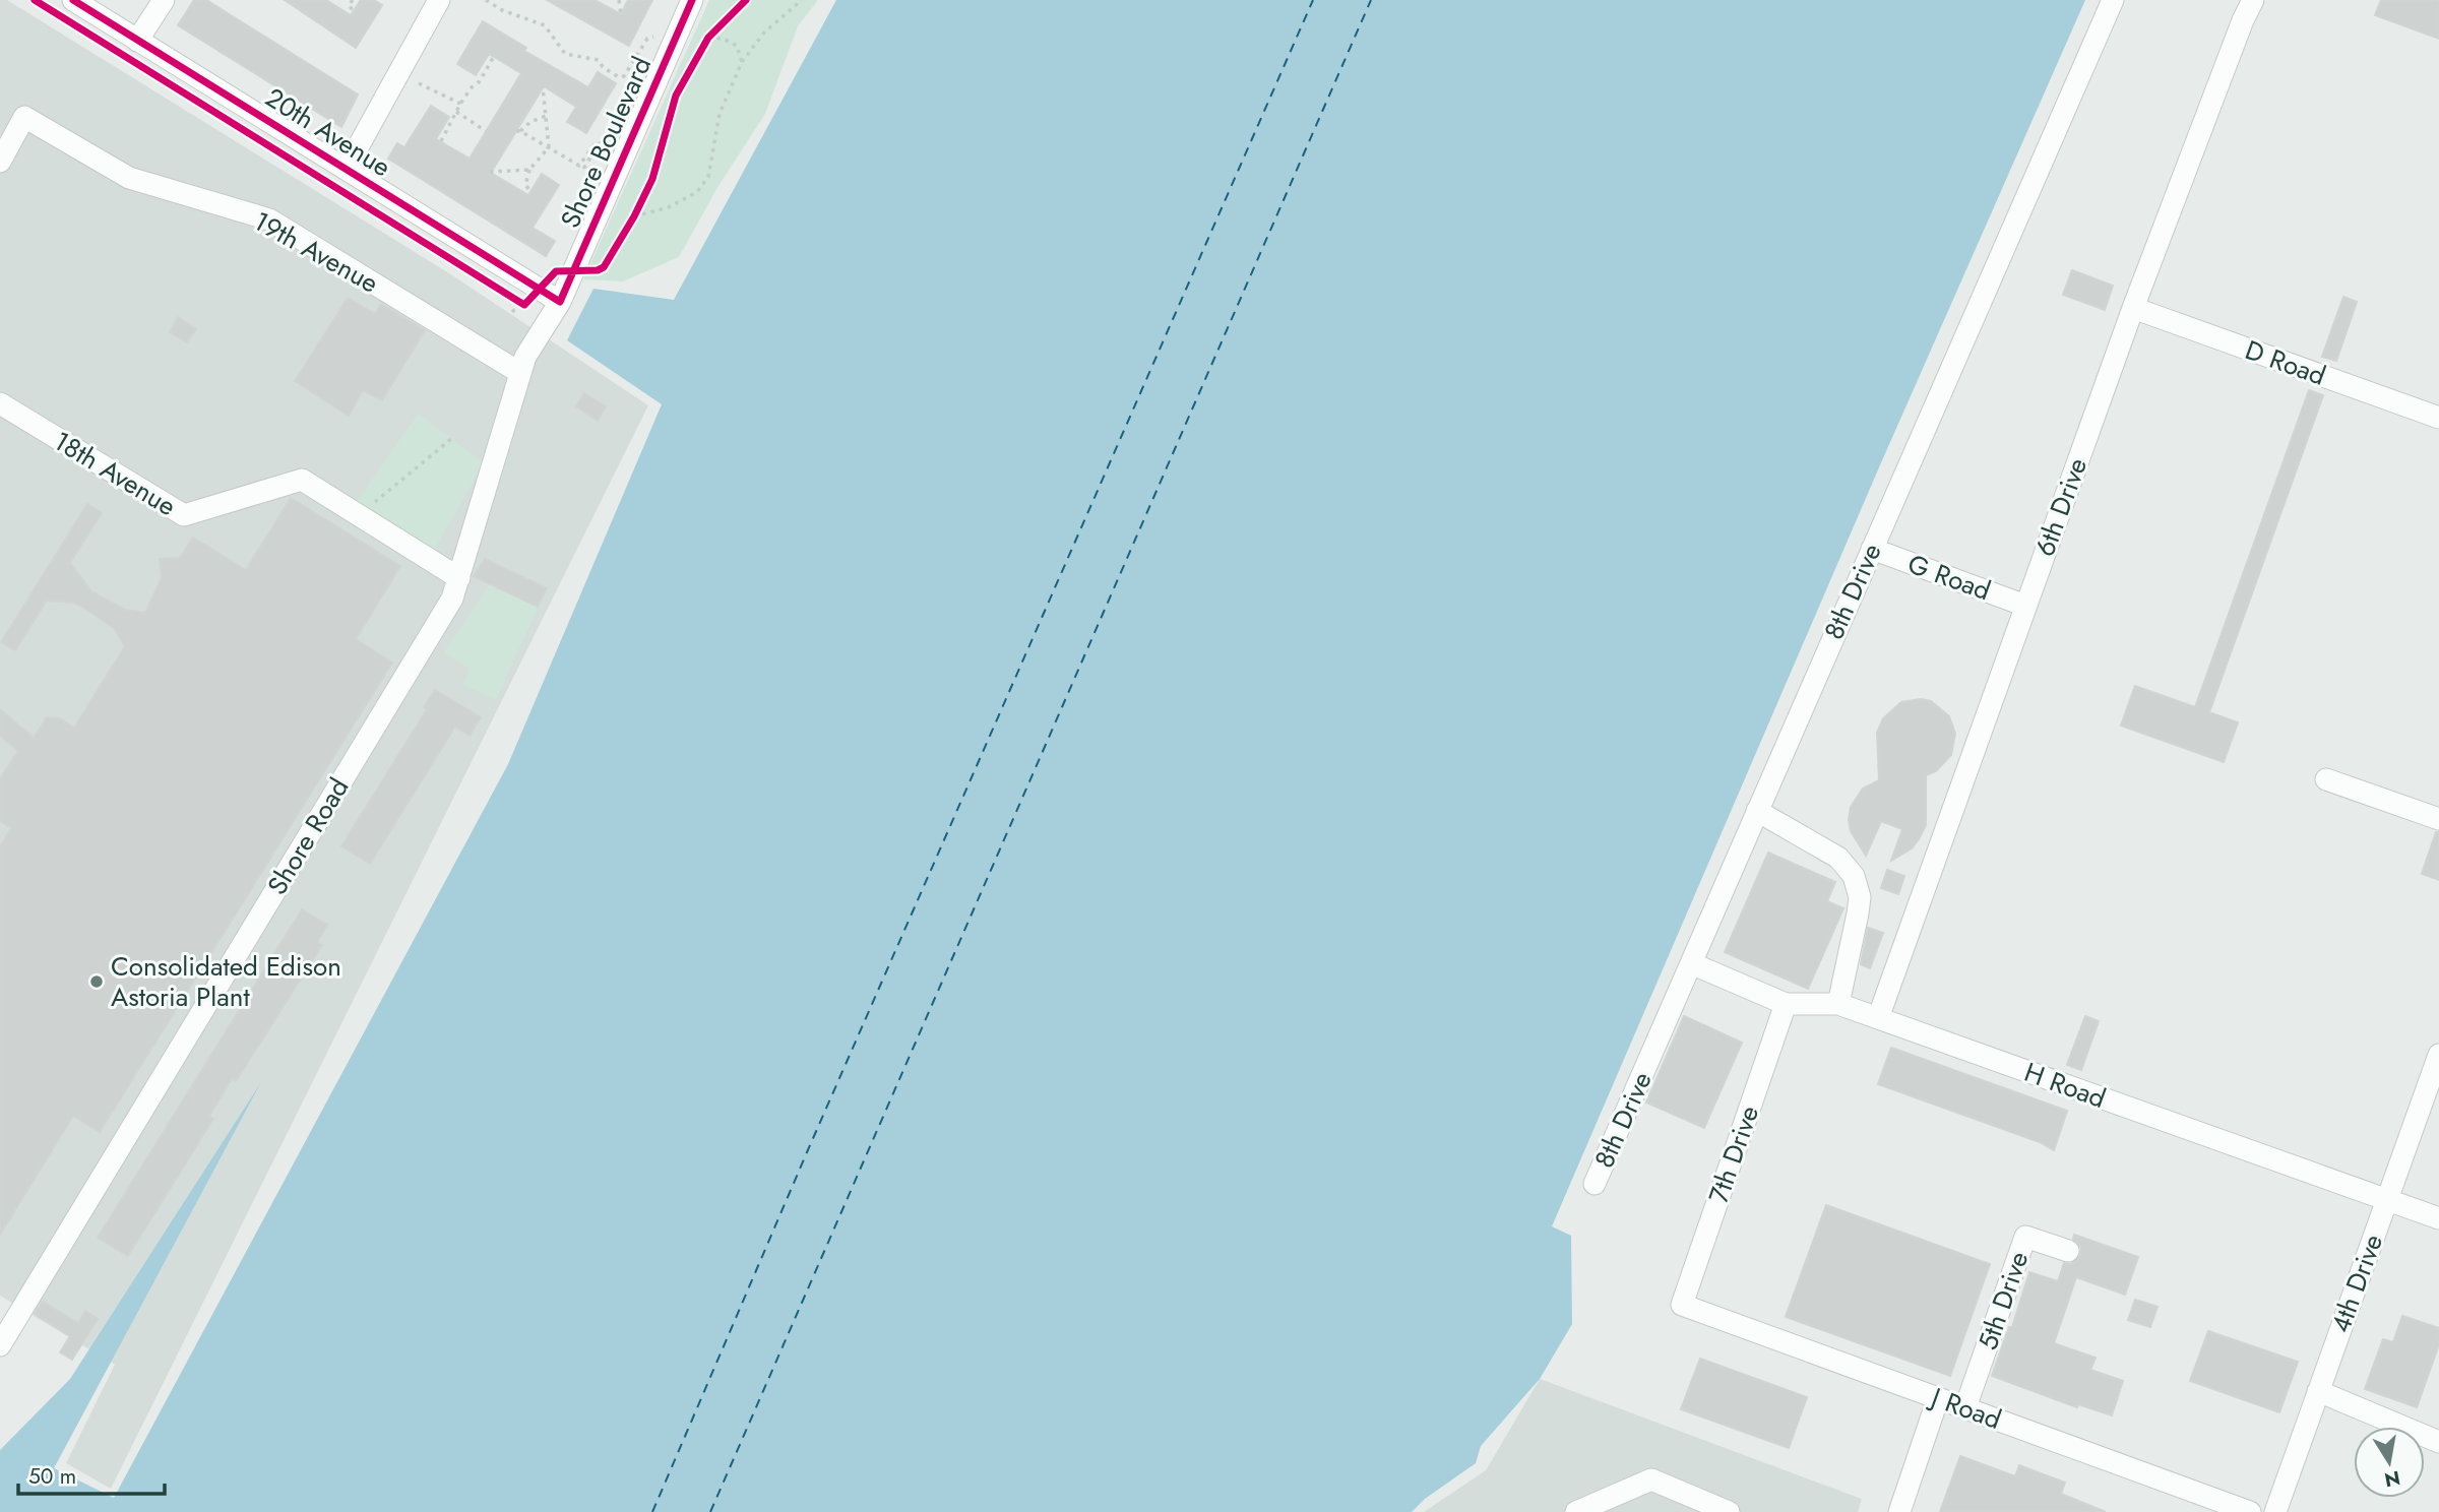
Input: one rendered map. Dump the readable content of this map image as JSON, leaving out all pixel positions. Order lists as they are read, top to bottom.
{
  "streets": {
    "street": [
      "20th Avenue",
      "Shore Boulevard",
      "19th Avenue",
      "D Road",
      "18th Avenue",
      "6th Drive",
      "G Road",
      "8th Drive",
      "Shore Road",
      "H Road",
      "7th Drive",
      "4th Drive",
      "5th Drive",
      "J Road"
    ]
  },
  "crossings": [
    ["20th Avenue", "Shore Boulevard"],
    ["20th Avenue", "Shore Road"],
    ["Shore Boulevard", "Shore Road"],
    ["19th Avenue", "Shore Road"],
    ["D Road", "6th Drive"],
    ["18th Avenue", "Shore Road"],
    ["6th Drive", "G Road"],
    ["6th Drive", "H Road"],
    ["G Road", "8th Drive"],
    ["8th Drive", "H Road"],
    ["H Road", "7th Drive"],
    ["H Road", "4th Drive"],
    ["7th Drive", "J Road"],
    ["5th Drive", "J Road"]
  ],
  "places": ["Consolidated Edison Astoria Plant"],
  "scale_bar": "50 m",
  "north": "bottom"
}
